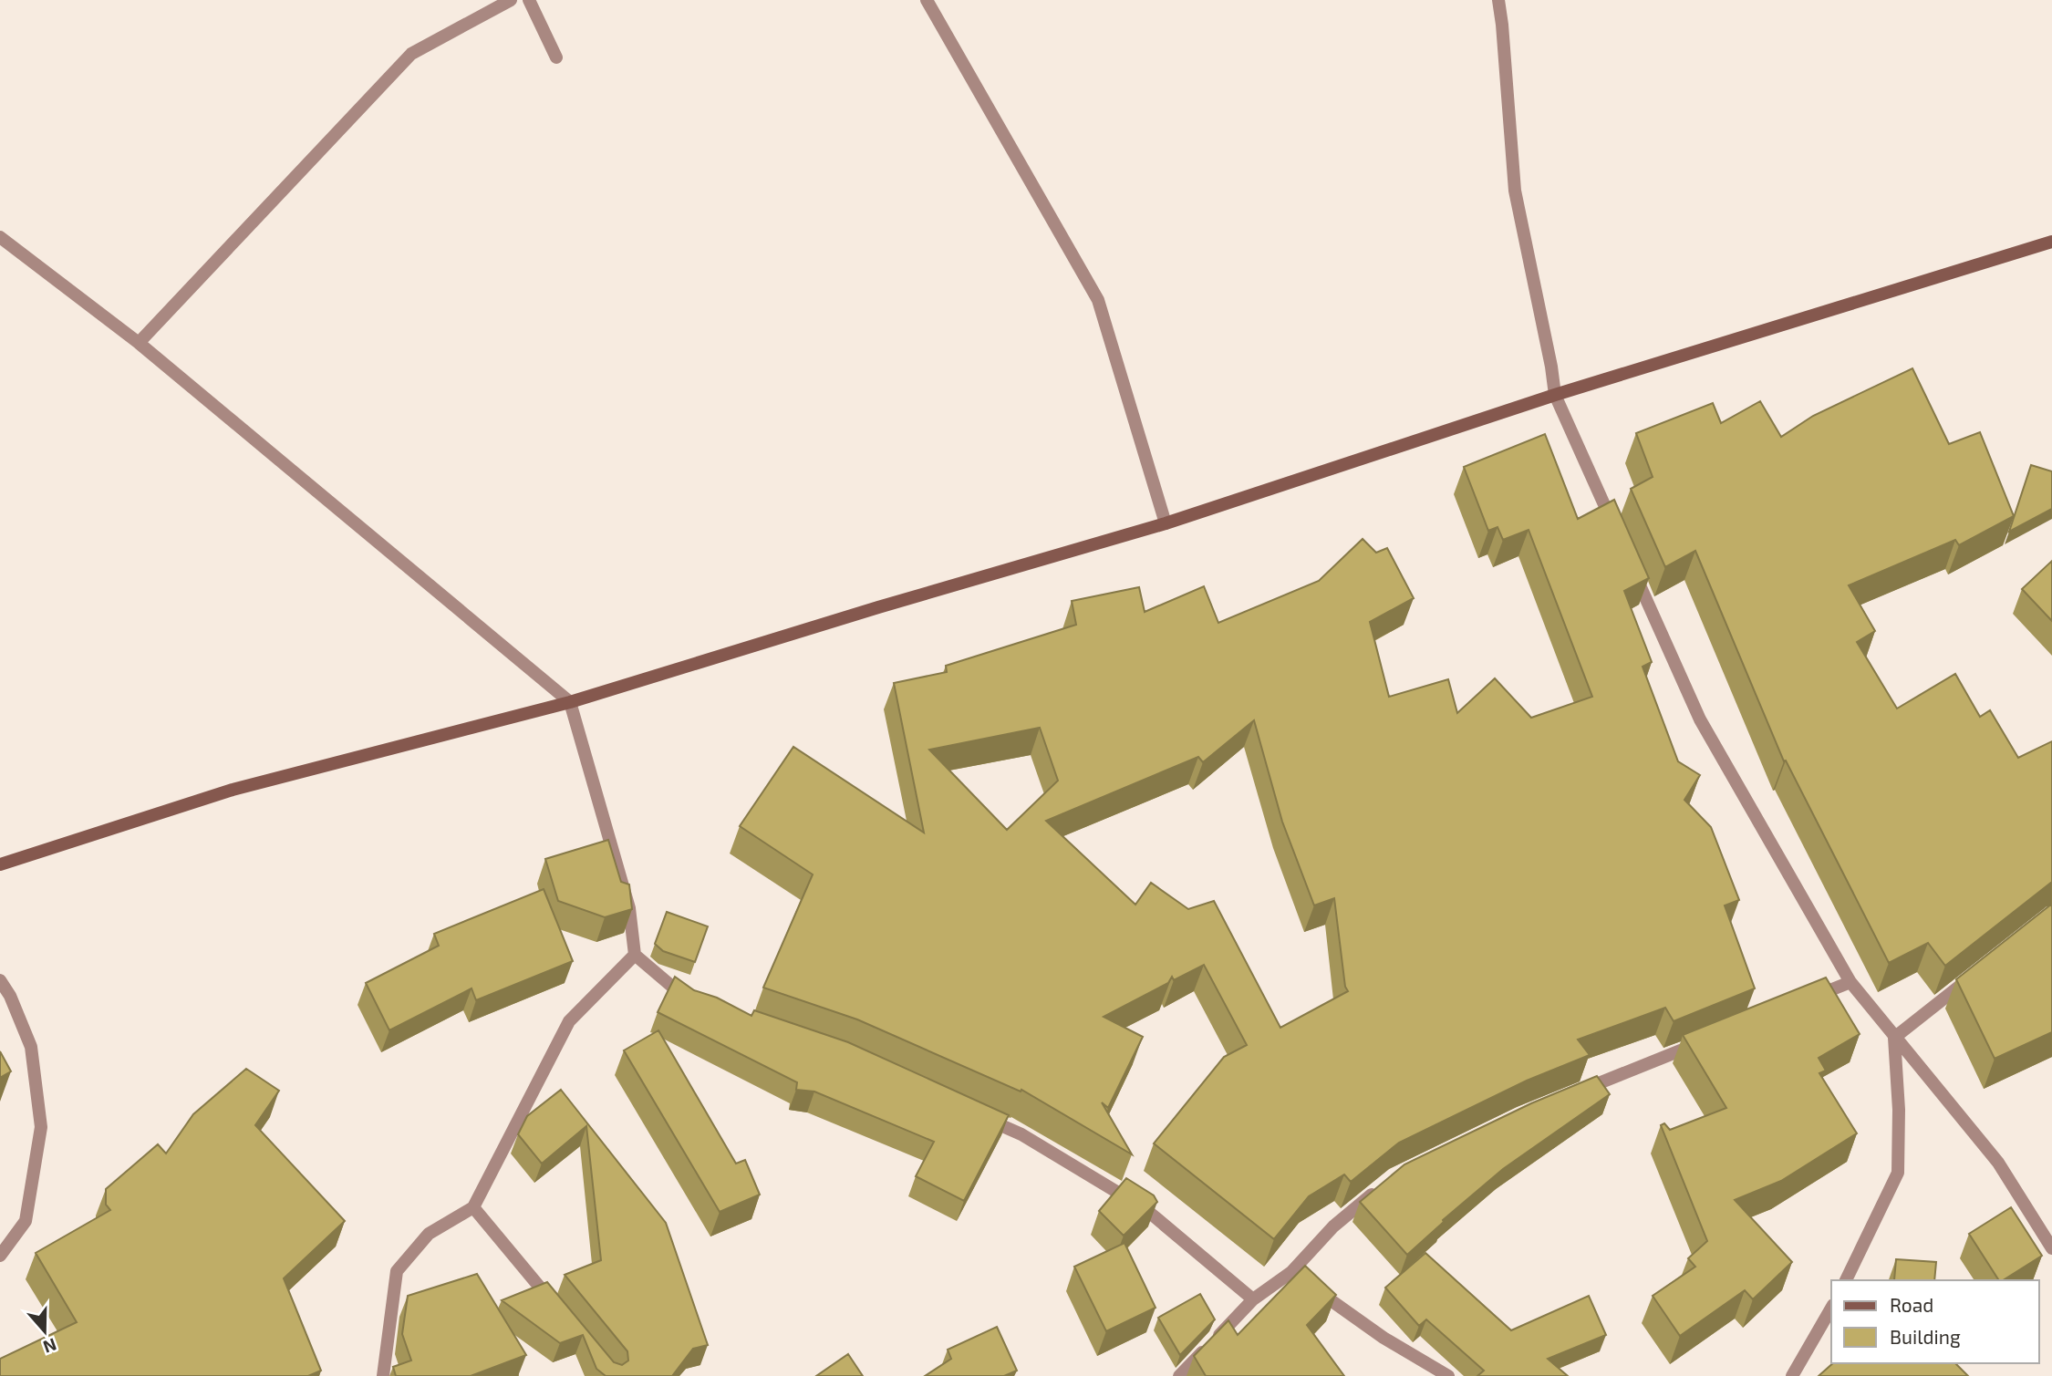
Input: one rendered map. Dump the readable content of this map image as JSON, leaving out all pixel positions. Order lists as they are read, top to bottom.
{
  "legend": ["Road", "Building"],
  "north": "bottom"
}
